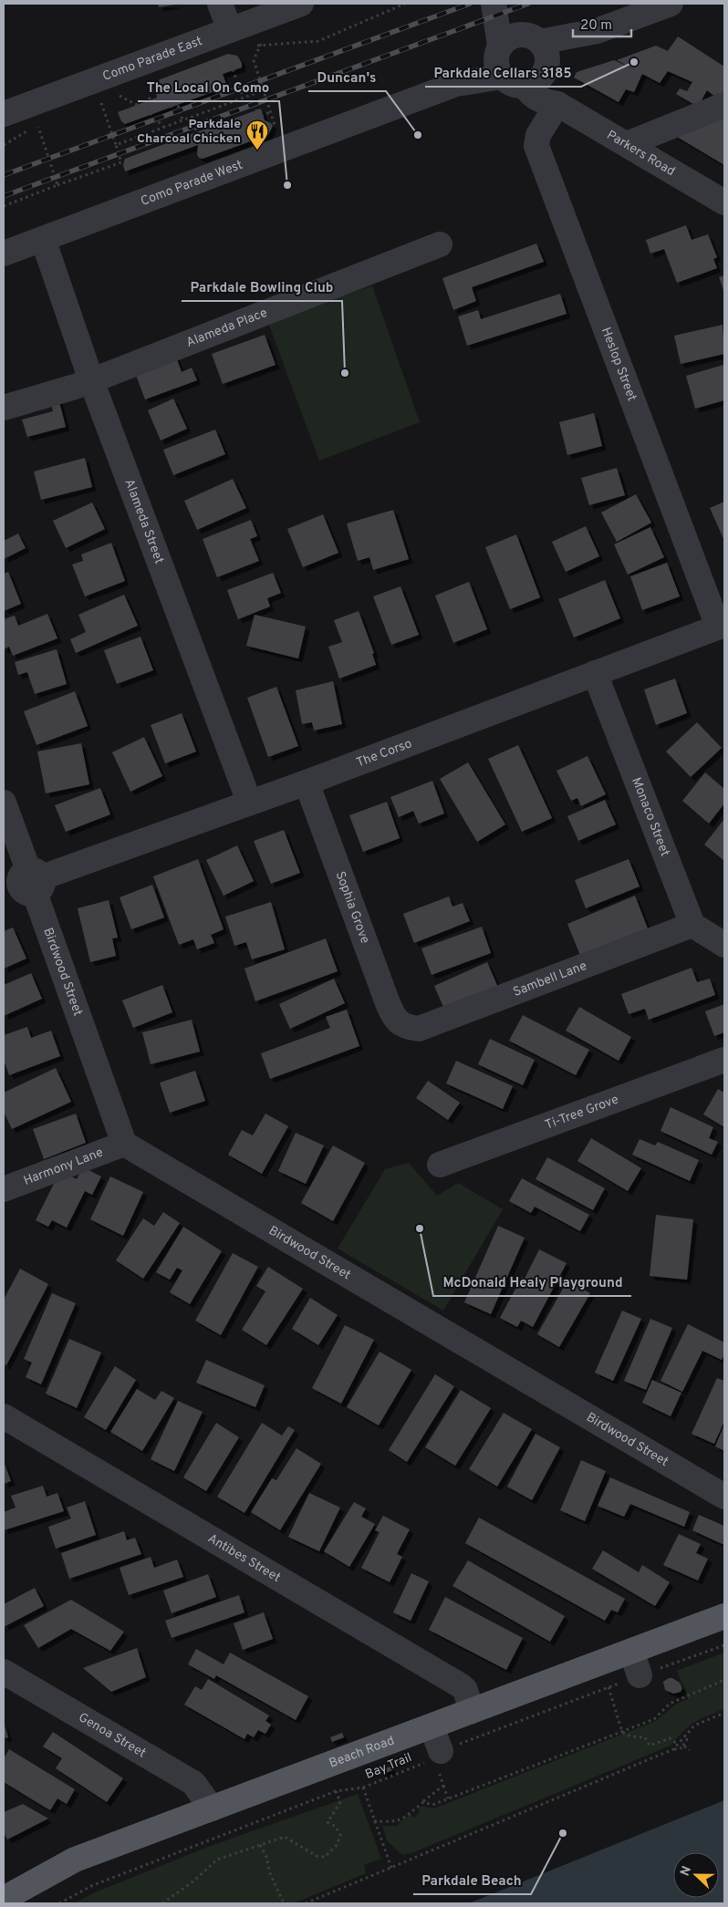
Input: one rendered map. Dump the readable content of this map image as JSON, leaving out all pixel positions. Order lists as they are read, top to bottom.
{
  "streets": {
    "main road": ["Beach Road"],
    "street": [
      "Como Parade East",
      "Parkers Road",
      "Como Parade West",
      "Alameda Place",
      "Heslop Street",
      "Alameda Street",
      "The Corso",
      "Monaco Street",
      "Sophia Grove",
      "Birdwood Street",
      "Sambell Lane",
      "Ti-Tree Grove",
      "Harmony Lane",
      "Antibes Street",
      "Genoa Street"
    ],
    "path": ["Bay Trail"]
  },
  "crossings": [
    ["Parkers Road", "Como Parade West"],
    ["Parkers Road", "Heslop Street"],
    ["Como Parade West", "Alameda Street"],
    ["Alameda Place", "Alameda Street"],
    ["Heslop Street", "The Corso"],
    ["Alameda Street", "The Corso"],
    ["The Corso", "Monaco Street"],
    ["The Corso", "Sophia Grove"],
    ["The Corso", "Birdwood Street"],
    ["Monaco Street", "Sambell Lane"],
    ["Sophia Grove", "Sambell Lane"],
    ["Birdwood Street", "Harmony Lane"],
    ["Antibes Street", "Beach Road"],
    ["Genoa Street", "Beach Road"]
  ],
  "places": {
    "other": [
      "Parkdale Cellars 3185",
      "Duncan's",
      "The Local On Como",
      "Parkdale Bowling Club",
      "McDonald Healy Playground",
      "Parkdale Beach"
    ],
    "restaurant": ["Parkdale Charcoal Chicken"]
  },
  "scale_bar": "20 m",
  "north": "left"
}
